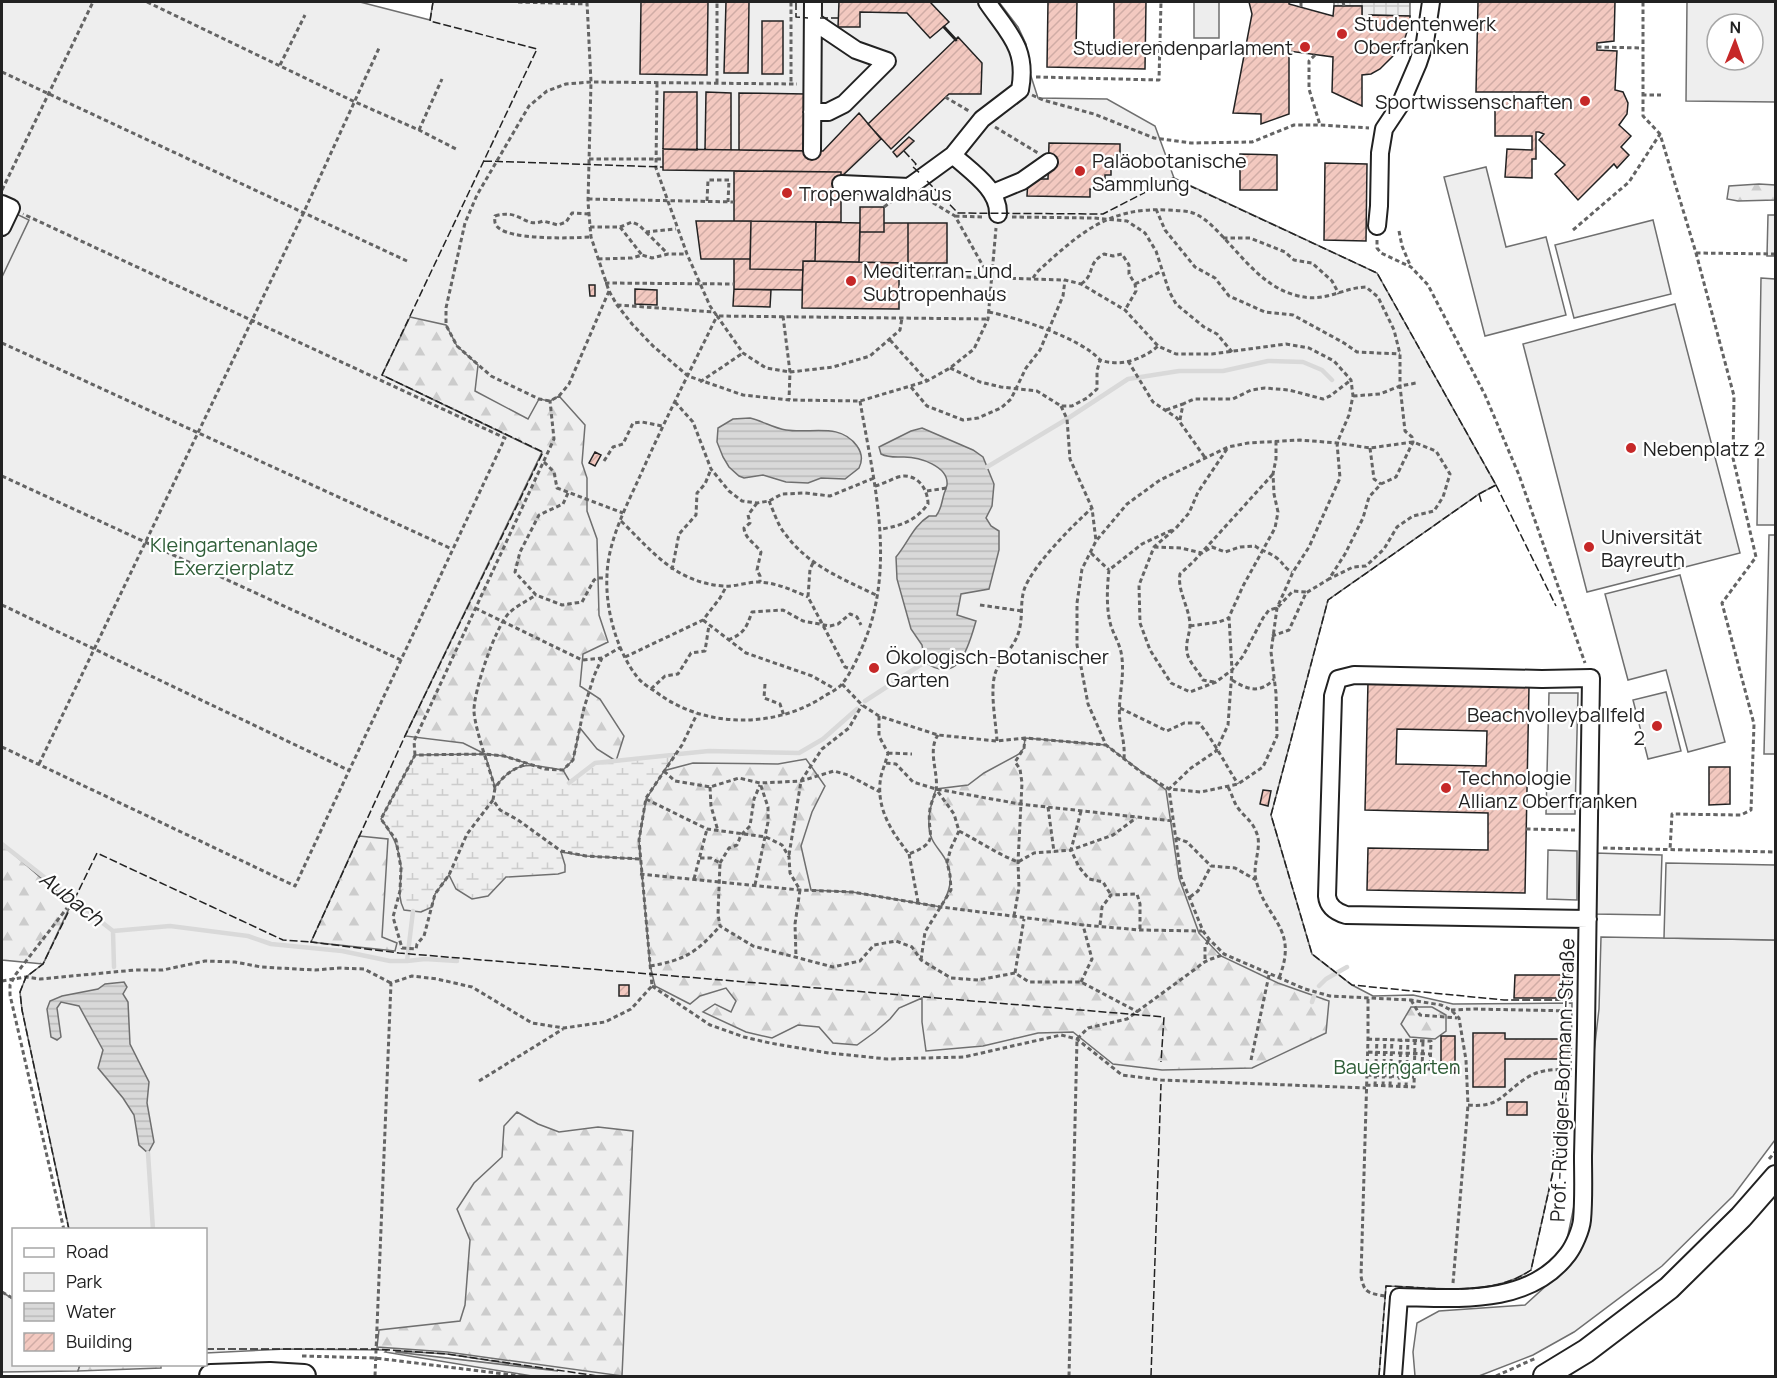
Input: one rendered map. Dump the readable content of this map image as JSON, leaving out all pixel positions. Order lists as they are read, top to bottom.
{
  "streets": {
    "street": ["Prof.-Rüdiger-Bormann-Straße"]
  },
  "water": ["Aubach"],
  "parks": ["Kleingartenanlage Exerzierplatz", "Bauerngarten"],
  "places": [
    "Studentenwerk Oberfranken",
    "Studierendenparlament",
    "Sportwissenschaften",
    "Paläobotanische Sammlung",
    "Tropenwaldhaus",
    "Mediterran- und Subtropenhaus",
    "Nebenplatz 2",
    "Universität Bayreuth",
    "Ökologisch-Botanischer Garten",
    "Beachvolleyballfeld 2",
    "Technologie Allianz Oberfranken"
  ],
  "legend": [
    "Road",
    "Park",
    "Water",
    "Building"
  ],
  "north": "top"
}
